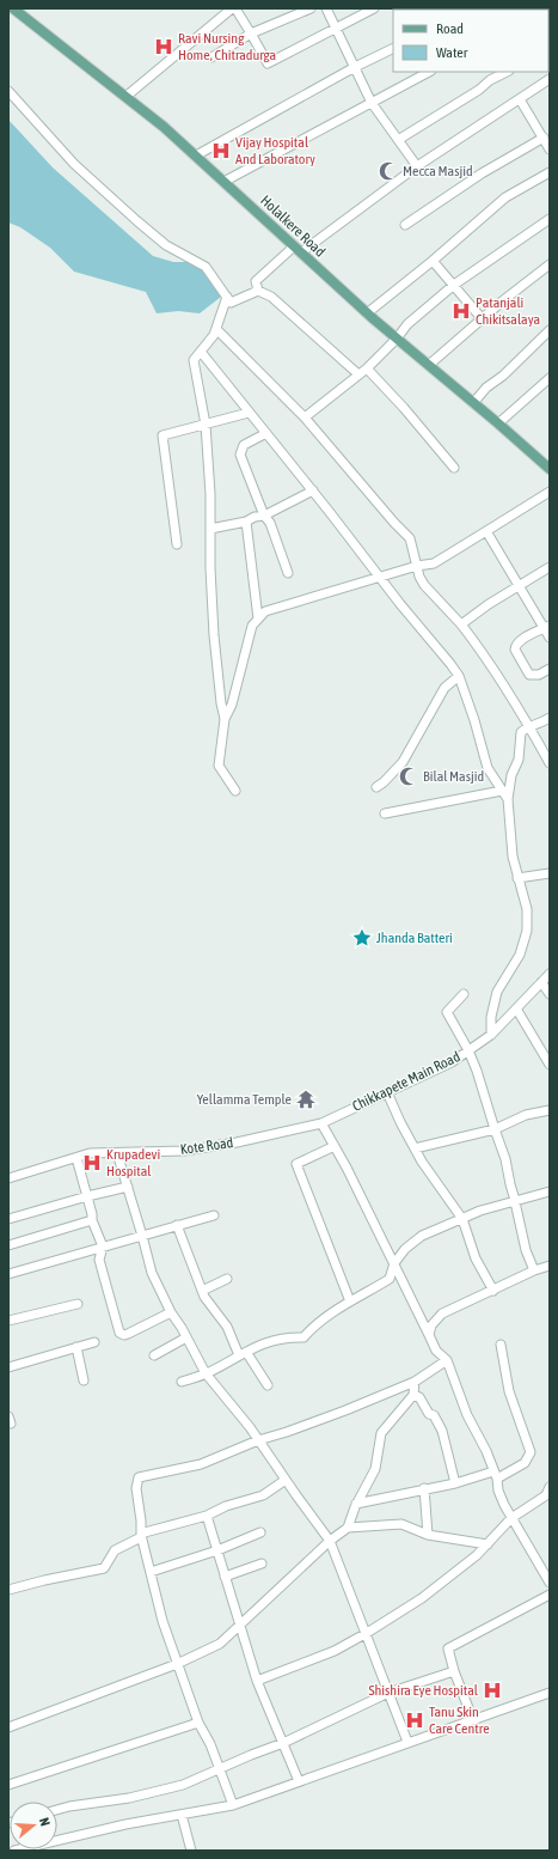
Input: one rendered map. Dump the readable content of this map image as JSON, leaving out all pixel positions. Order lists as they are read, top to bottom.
{
  "streets": {
    "main road": ["Holalkere Road"],
    "street": ["Chikkapete Main Road", "Kote Road"]
  },
  "crossings": [
    ["Chikkapete Main Road", "Kote Road"]
  ],
  "places": {
    "hospital": [
      "Ravi Nursing Home, Chitradurga",
      "Vijay Hospital And Laboratory",
      "Patanjali Chikitsalaya",
      "Krupadevi Hospital",
      "Shishira Eye Hospital",
      "Tanu Skin Care Centre"
    ],
    "mosque": ["Mecca Masjid", "Bilal Masjid"],
    "place": ["Jhanda Batteri"],
    "temple": ["Yellamma Temple"]
  },
  "legend": ["Road", "Water"],
  "north": "right"
}
